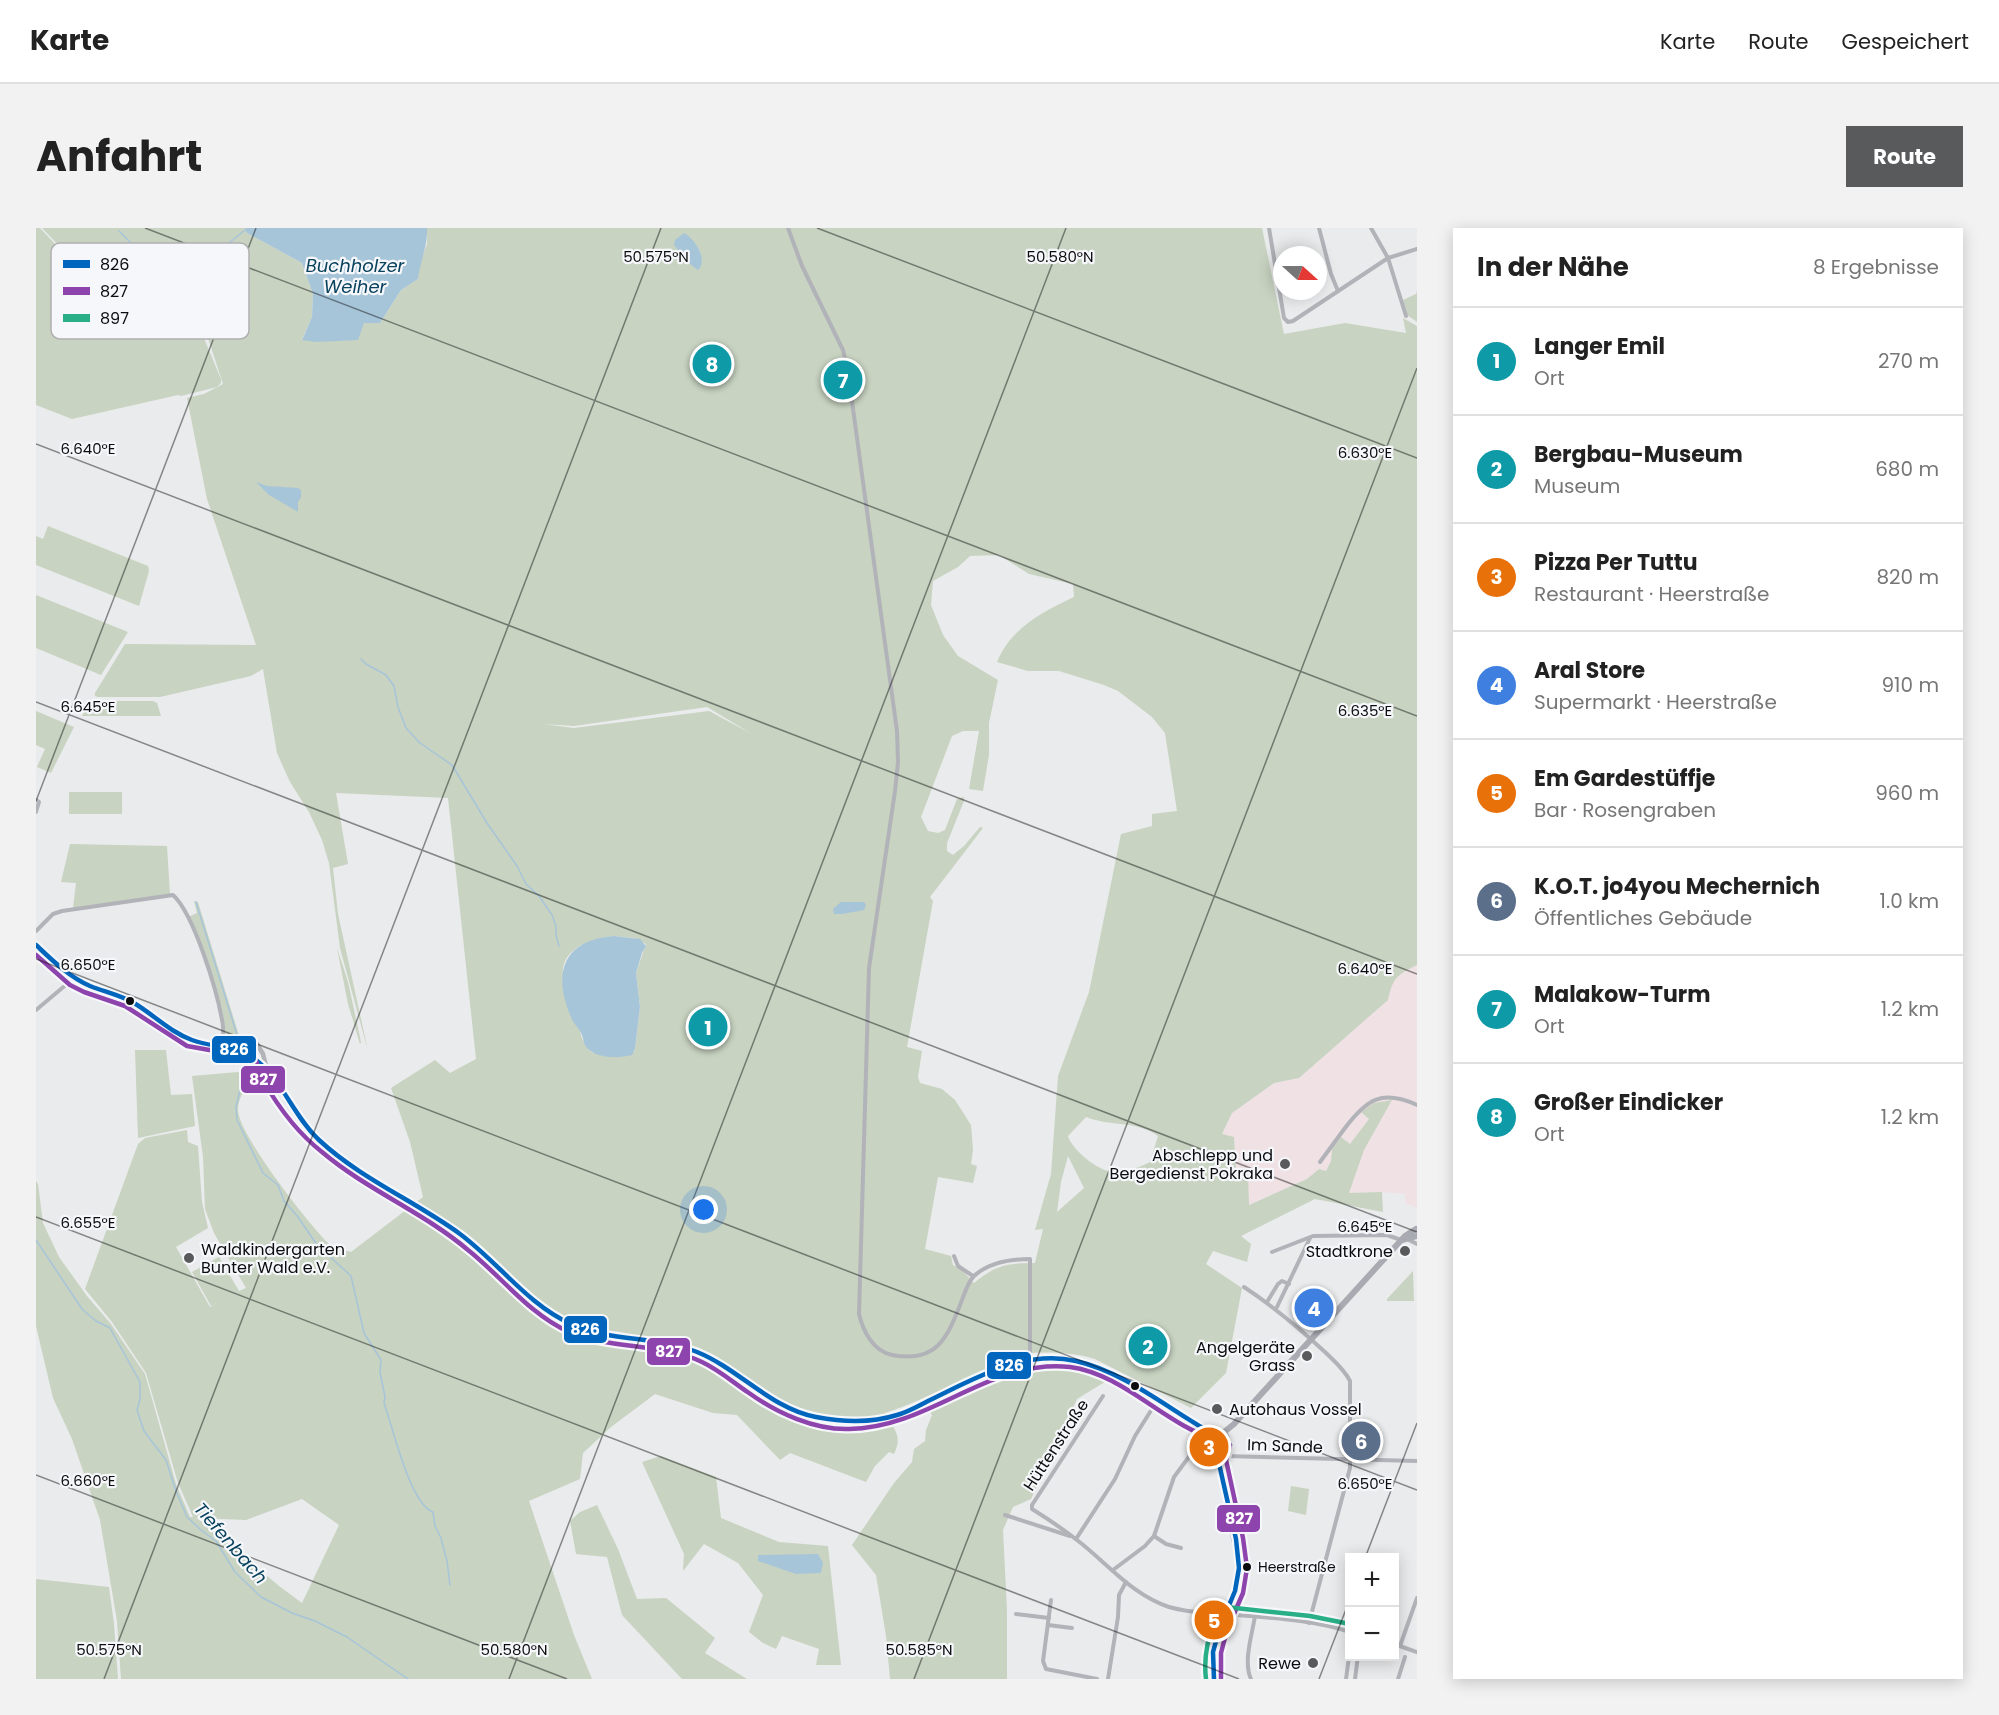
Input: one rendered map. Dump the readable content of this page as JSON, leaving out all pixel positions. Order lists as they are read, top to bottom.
{
  "streets": {
    "street": ["Hüttenstraße", "Im Sande"]
  },
  "water": ["Buchholzer Weiher", "Tiefenbach"],
  "places": [
    "Abschlepp und Bergedienst Pokraka",
    "Stadtkrone",
    "Waldkindergarten Bunter Wald e.V.",
    "Angelgeräte Grass",
    "Autohaus Vossel",
    "Heerstraße",
    "Rewe"
  ],
  "lines": ["transit line 826", "transit line 827", "transit line 897"],
  "legend": ["826", "827", "897"],
  "north": "right",
  "page": {
    "header": "Karte",
    "nav": ["Karte", "Route", "Gespeichert"],
    "title": "Anfahrt",
    "buttons": "Route",
    "heading": ["In der Nähe", "8 Ergebnisse"],
    "list": [
      {
        "mark": "1",
        "name": "Langer Emil",
        "note": "Ort",
        "value": "270 m"
      },
      {
        "mark": "2",
        "name": "Bergbau-Museum",
        "note": "Museum",
        "value": "680 m"
      },
      {
        "mark": "3",
        "name": "Pizza Per Tuttu",
        "note": "Restaurant · Heerstraße",
        "value": "820 m"
      },
      {
        "mark": "4",
        "name": "Aral Store",
        "note": "Supermarkt · Heerstraße",
        "value": "910 m"
      },
      {
        "mark": "5",
        "name": "Em Gardestüffje",
        "note": "Bar · Rosengraben",
        "value": "960 m"
      },
      {
        "mark": "6",
        "name": "K.O.T. jo4you Mechernich",
        "note": "Öffentliches Gebäude",
        "value": "1.0 km"
      },
      {
        "mark": "7",
        "name": "Malakow-Turm",
        "note": "Ort",
        "value": "1.2 km"
      },
      {
        "mark": "8",
        "name": "Großer Eindicker",
        "note": "Ort",
        "value": "1.2 km"
      }
    ],
    "pins": [
      "8",
      "7",
      "1",
      "4",
      "2",
      "6",
      "3",
      "5"
    ],
    "map_buttons": ["+", "−"]
  },
  "coordinates": [
    "50.575°N",
    "50.580°N",
    "6.640°E",
    "6.630°E",
    "6.645°E",
    "6.635°E",
    "6.650°E",
    "6.655°E",
    "6.660°E",
    "50.585°N"
  ]
}
